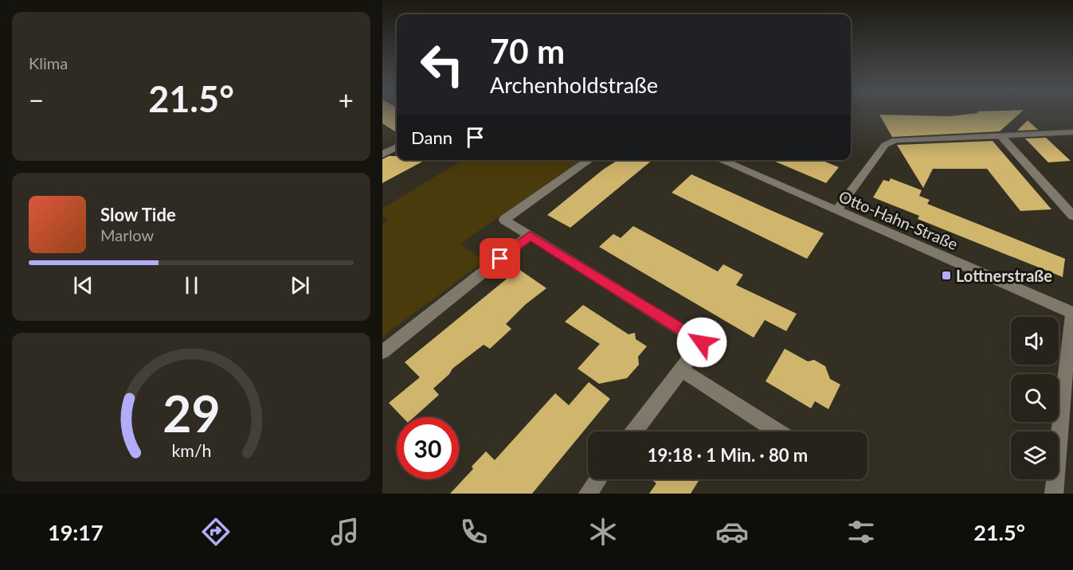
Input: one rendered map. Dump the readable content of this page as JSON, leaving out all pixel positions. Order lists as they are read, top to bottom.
{
  "streets": {
    "street": ["Otto-Hahn-Straße"]
  },
  "places": {
    "transit": ["Lottnerstraße"]
  },
  "page": {
    "tile": "Klima",
    "turn": ["70 m", "Archenholdstraße"],
    "heat": ["−", "21.5°", "+"],
    "then": "Dann",
    "song": ["Slow Tide", "Marlow"],
    "limit": "30",
    "trip": "19:18 · 1 Min. · 80 m",
    "tabs": ["19:17", "21.5°"],
    "gauge": ["29", "km/h"]
  }
}
